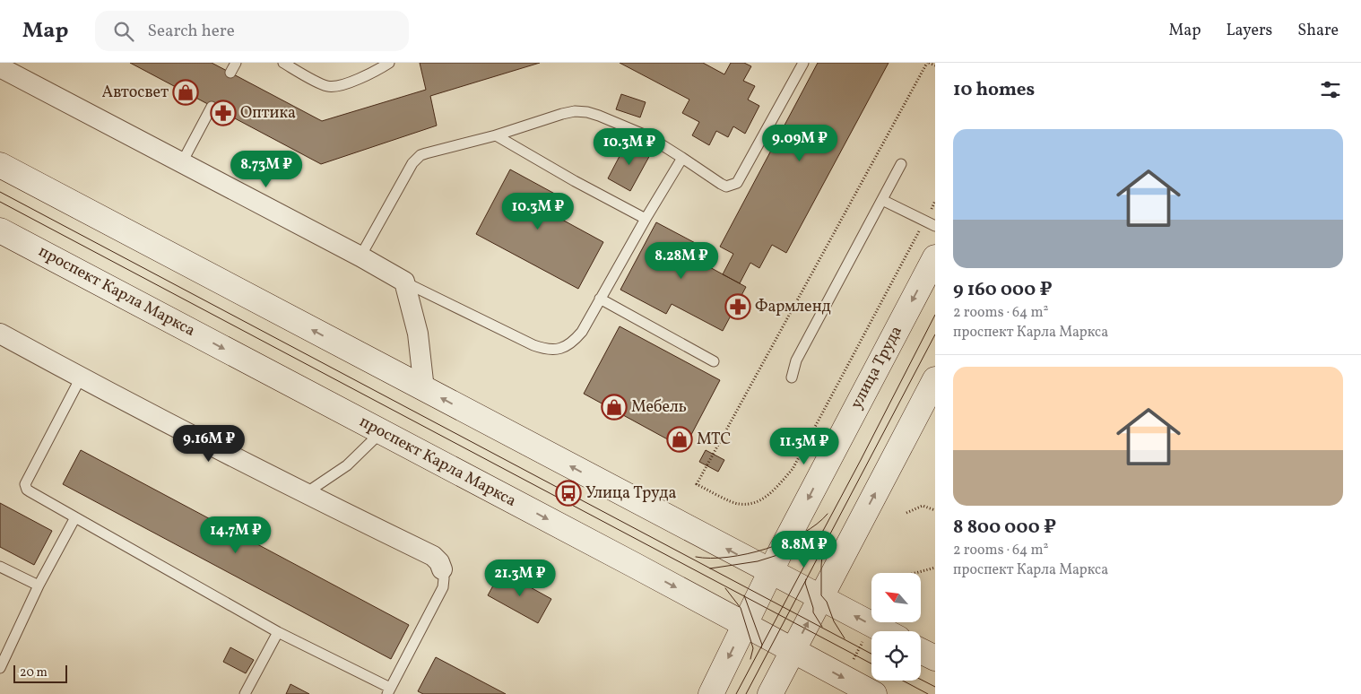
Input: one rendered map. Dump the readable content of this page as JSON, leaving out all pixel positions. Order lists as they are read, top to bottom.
{
  "streets": {
    "main road": ["проспект Карла Маркса", "улица Труда"]
  },
  "crossings": [
    ["проспект Карла Маркса", "улица Труда"]
  ],
  "places": {
    "shop": ["Автосвет", "Мебель", "МТС"],
    "pharmacy": ["Оптика", "Фармленд"],
    "bus stop": ["Улица Труда"]
  },
  "scale_bar": "20 m",
  "north": "top left",
  "page": {
    "header": "Map",
    "search": "Search here",
    "nav": ["Map", "Layers", "Share"],
    "heading": "10 homes",
    "list": [
      {
        "name": "9 160 000 ₽",
        "note": "2 rooms · 64 m² · проспект Карла Маркса"
      },
      {
        "name": "8 800 000 ₽",
        "note": "2 rooms · 64 m² · проспект Карла Маркса"
      }
    ],
    "price": [
      "9.09M ₽",
      "10.3M ₽",
      "8.73M ₽",
      "10.3M ₽",
      "8.28M ₽",
      "9.16M ₽",
      "11.3M ₽",
      "14.7M ₽",
      "8.8M ₽",
      "21.3M ₽"
    ],
    "scale": "20 m"
  }
}
